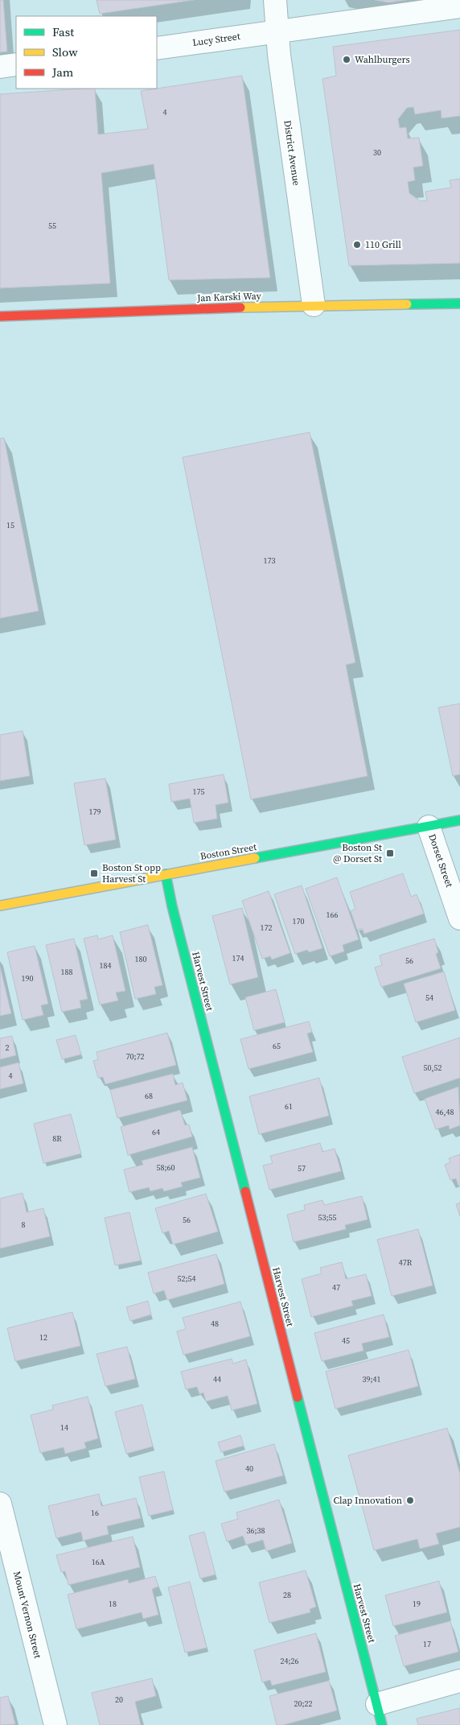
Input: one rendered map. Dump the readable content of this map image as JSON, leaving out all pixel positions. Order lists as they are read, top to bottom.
{
  "streets": {
    "street": [
      "Lucy Street",
      "District Avenue",
      "Jan Karski Way",
      "Boston Street",
      "Dorset Street",
      "Harvest Street",
      "Mount Vernon Street"
    ]
  },
  "crossings": [
    ["Lucy Street", "District Avenue"],
    ["District Avenue", "Jan Karski Way"],
    ["Boston Street", "Dorset Street"],
    ["Boston Street", "Harvest Street"]
  ],
  "places": {
    "other": ["Wahlburgers", "110 Grill", "Clap Innovation"],
    "transit": ["Boston St @ Dorset St", "Boston St opp Harvest St"]
  },
  "house_numbers": [
    "4",
    "30",
    "55",
    "15",
    "173",
    "175",
    "179",
    "166",
    "170",
    "172",
    "174",
    "180",
    "56",
    "184",
    "188",
    "190",
    "54",
    "65",
    "2",
    "70;72",
    "50,52",
    "4",
    "68",
    "61",
    "46,48",
    "64",
    "8R",
    "58;60",
    "57",
    "53;55",
    "56",
    "8",
    "47R",
    "52;54",
    "47",
    "48",
    "12",
    "45",
    "44",
    "39;41",
    "14",
    "40",
    "16",
    "36;38",
    "16A",
    "28",
    "18",
    "19",
    "17",
    "24;26",
    "20",
    "20;22"
  ],
  "legend": ["Fast", "Slow", "Jam"]
}
